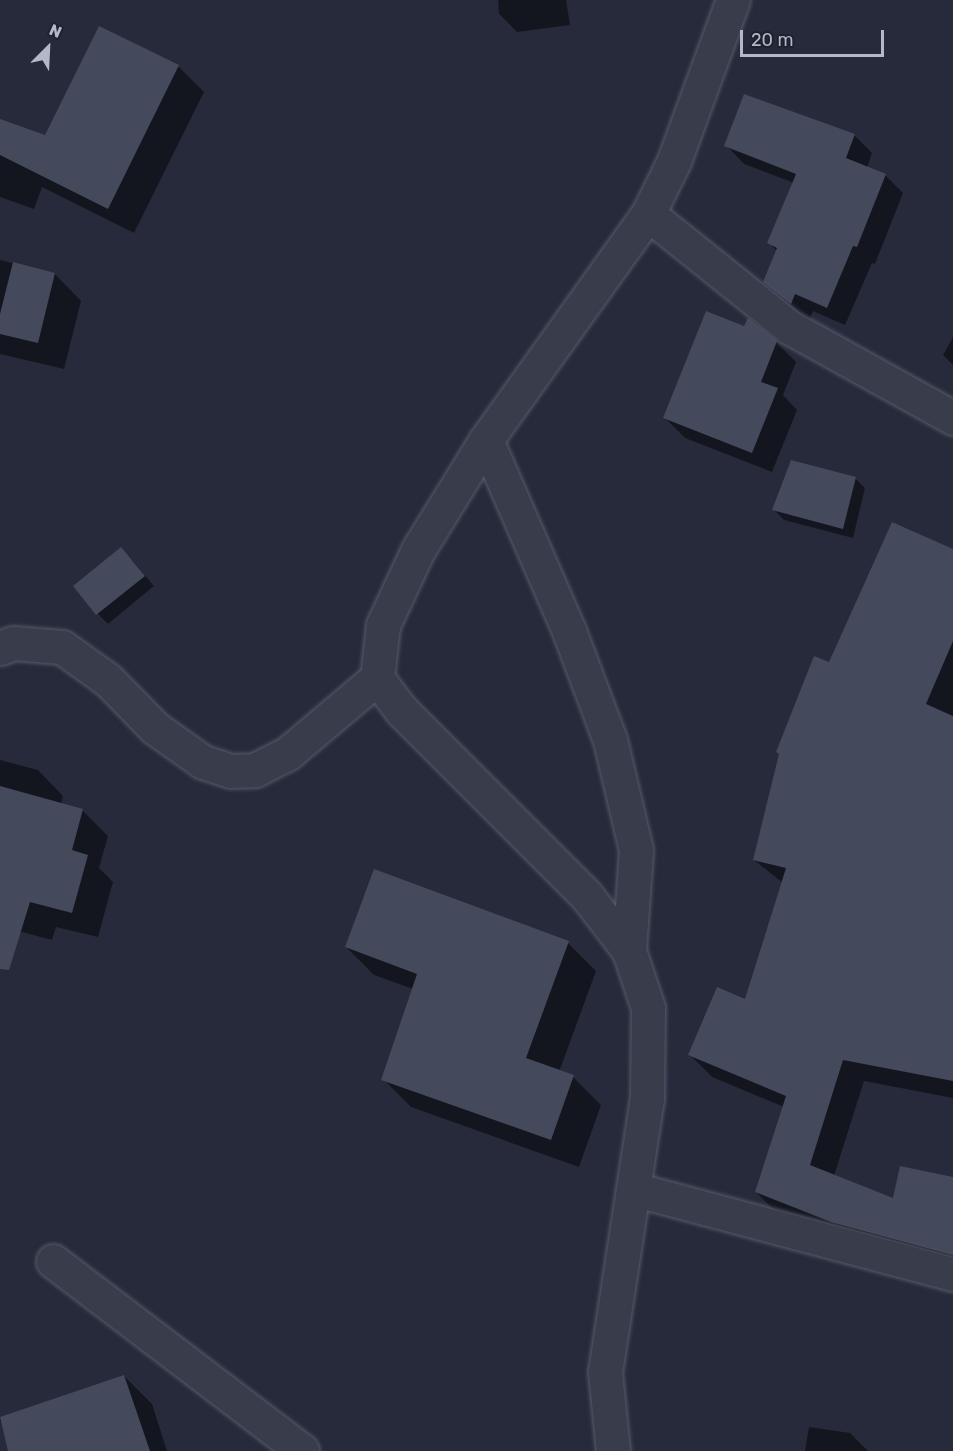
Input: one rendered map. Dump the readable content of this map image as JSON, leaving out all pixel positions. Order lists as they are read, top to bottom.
{
  "scale_bar": "20 m",
  "north": "top right"
}
